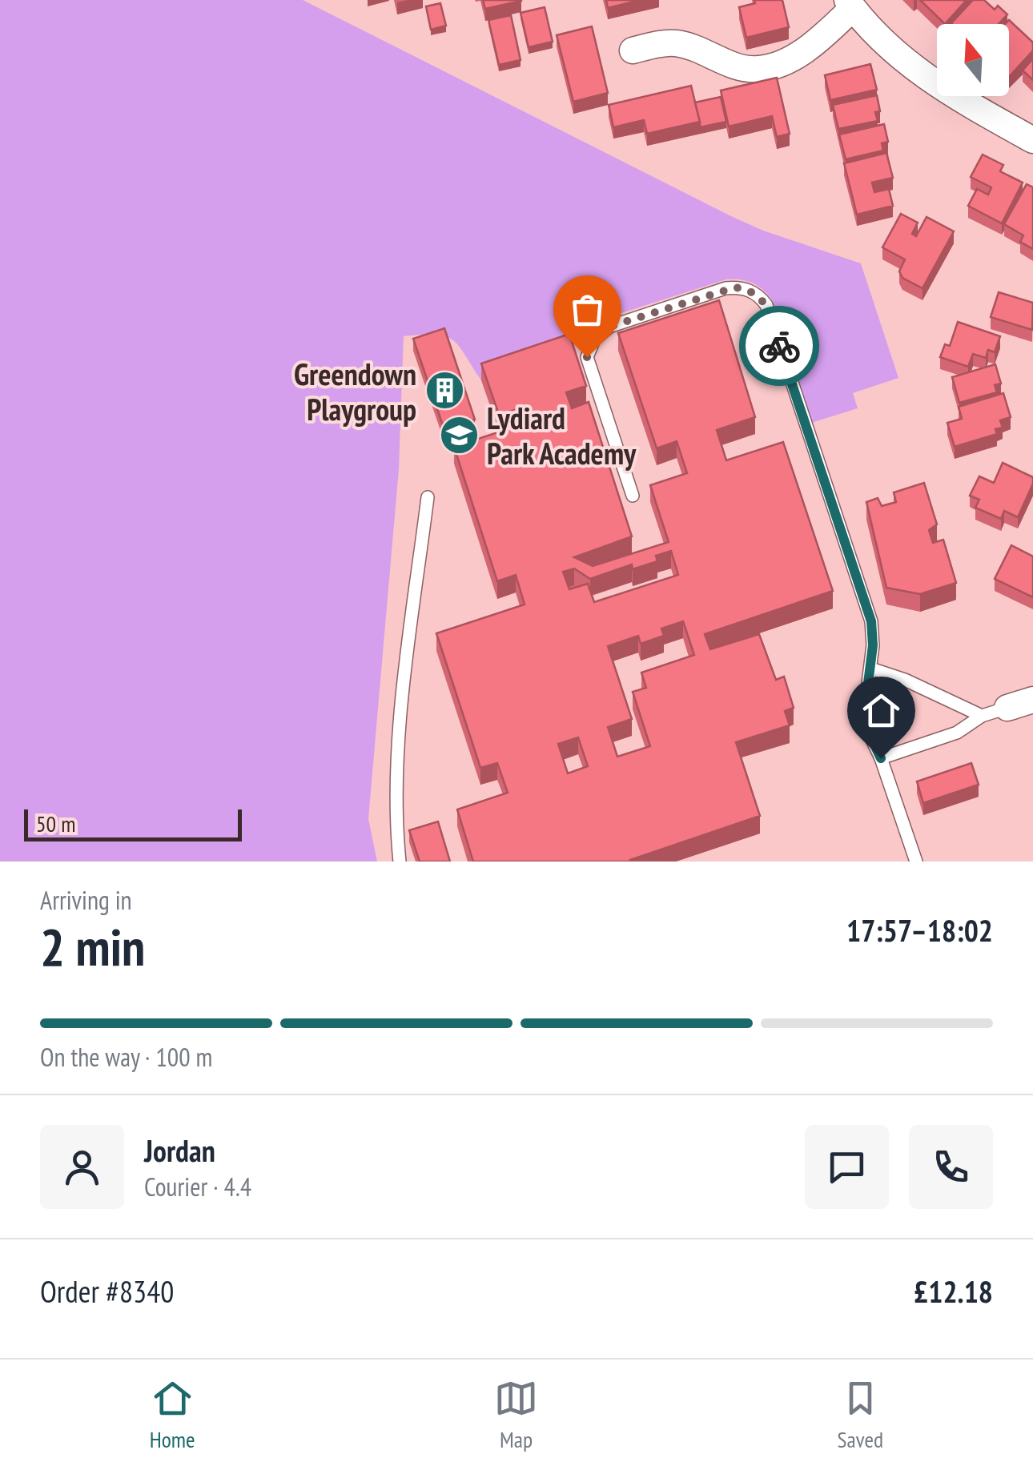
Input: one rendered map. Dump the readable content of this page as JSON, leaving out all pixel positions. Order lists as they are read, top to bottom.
{
  "places": {
    "building": ["Greendown Playgroup"],
    "school or university": ["Lydiard Park Academy"]
  },
  "scale_bar": "50 m",
  "north": "top",
  "page": {
    "scale": "50 m",
    "heading": ["2 min", "Arriving in", "17:57–18:02"],
    "panel": [
      "Jordan",
      "Courier · 4.4",
      "Order #8340",
      "£12.18"
    ],
    "bar": "On the way · 100 m",
    "tabs": ["Home", "Map", "Saved"]
  }
}
